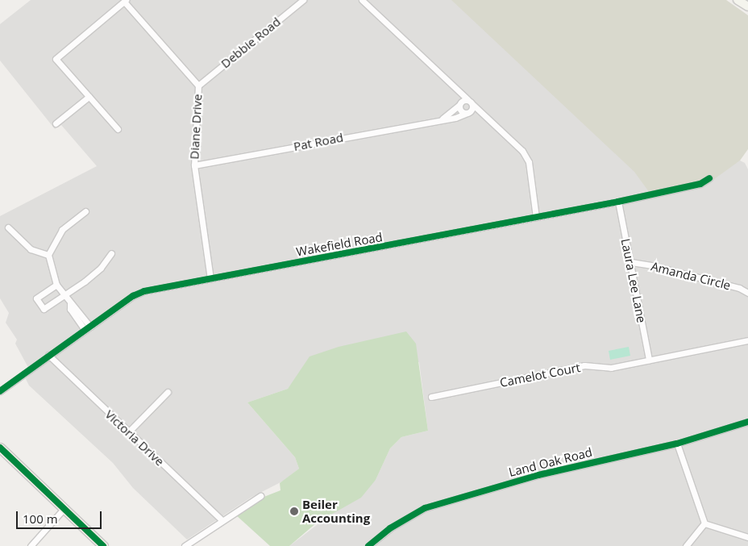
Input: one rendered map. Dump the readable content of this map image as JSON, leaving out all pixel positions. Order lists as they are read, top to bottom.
{
  "streets": {
    "street": [
      "Debbie Road",
      "Diane Drive",
      "Pat Road",
      "Wakefield Road",
      "Amanda Circle",
      "Laura Lee Lane",
      "Camelot Court",
      "Victoria Drive",
      "Land Oak Road"
    ]
  },
  "crossings": [
    ["Debbie Road", "Diane Drive"],
    ["Diane Drive", "Pat Road"],
    ["Diane Drive", "Wakefield Road"],
    ["Wakefield Road", "Laura Lee Lane"],
    ["Wakefield Road", "Victoria Drive"],
    ["Amanda Circle", "Laura Lee Lane"],
    ["Laura Lee Lane", "Camelot Court"]
  ],
  "places": ["Beiler Accounting"],
  "scale_bar": "100 m"
}
